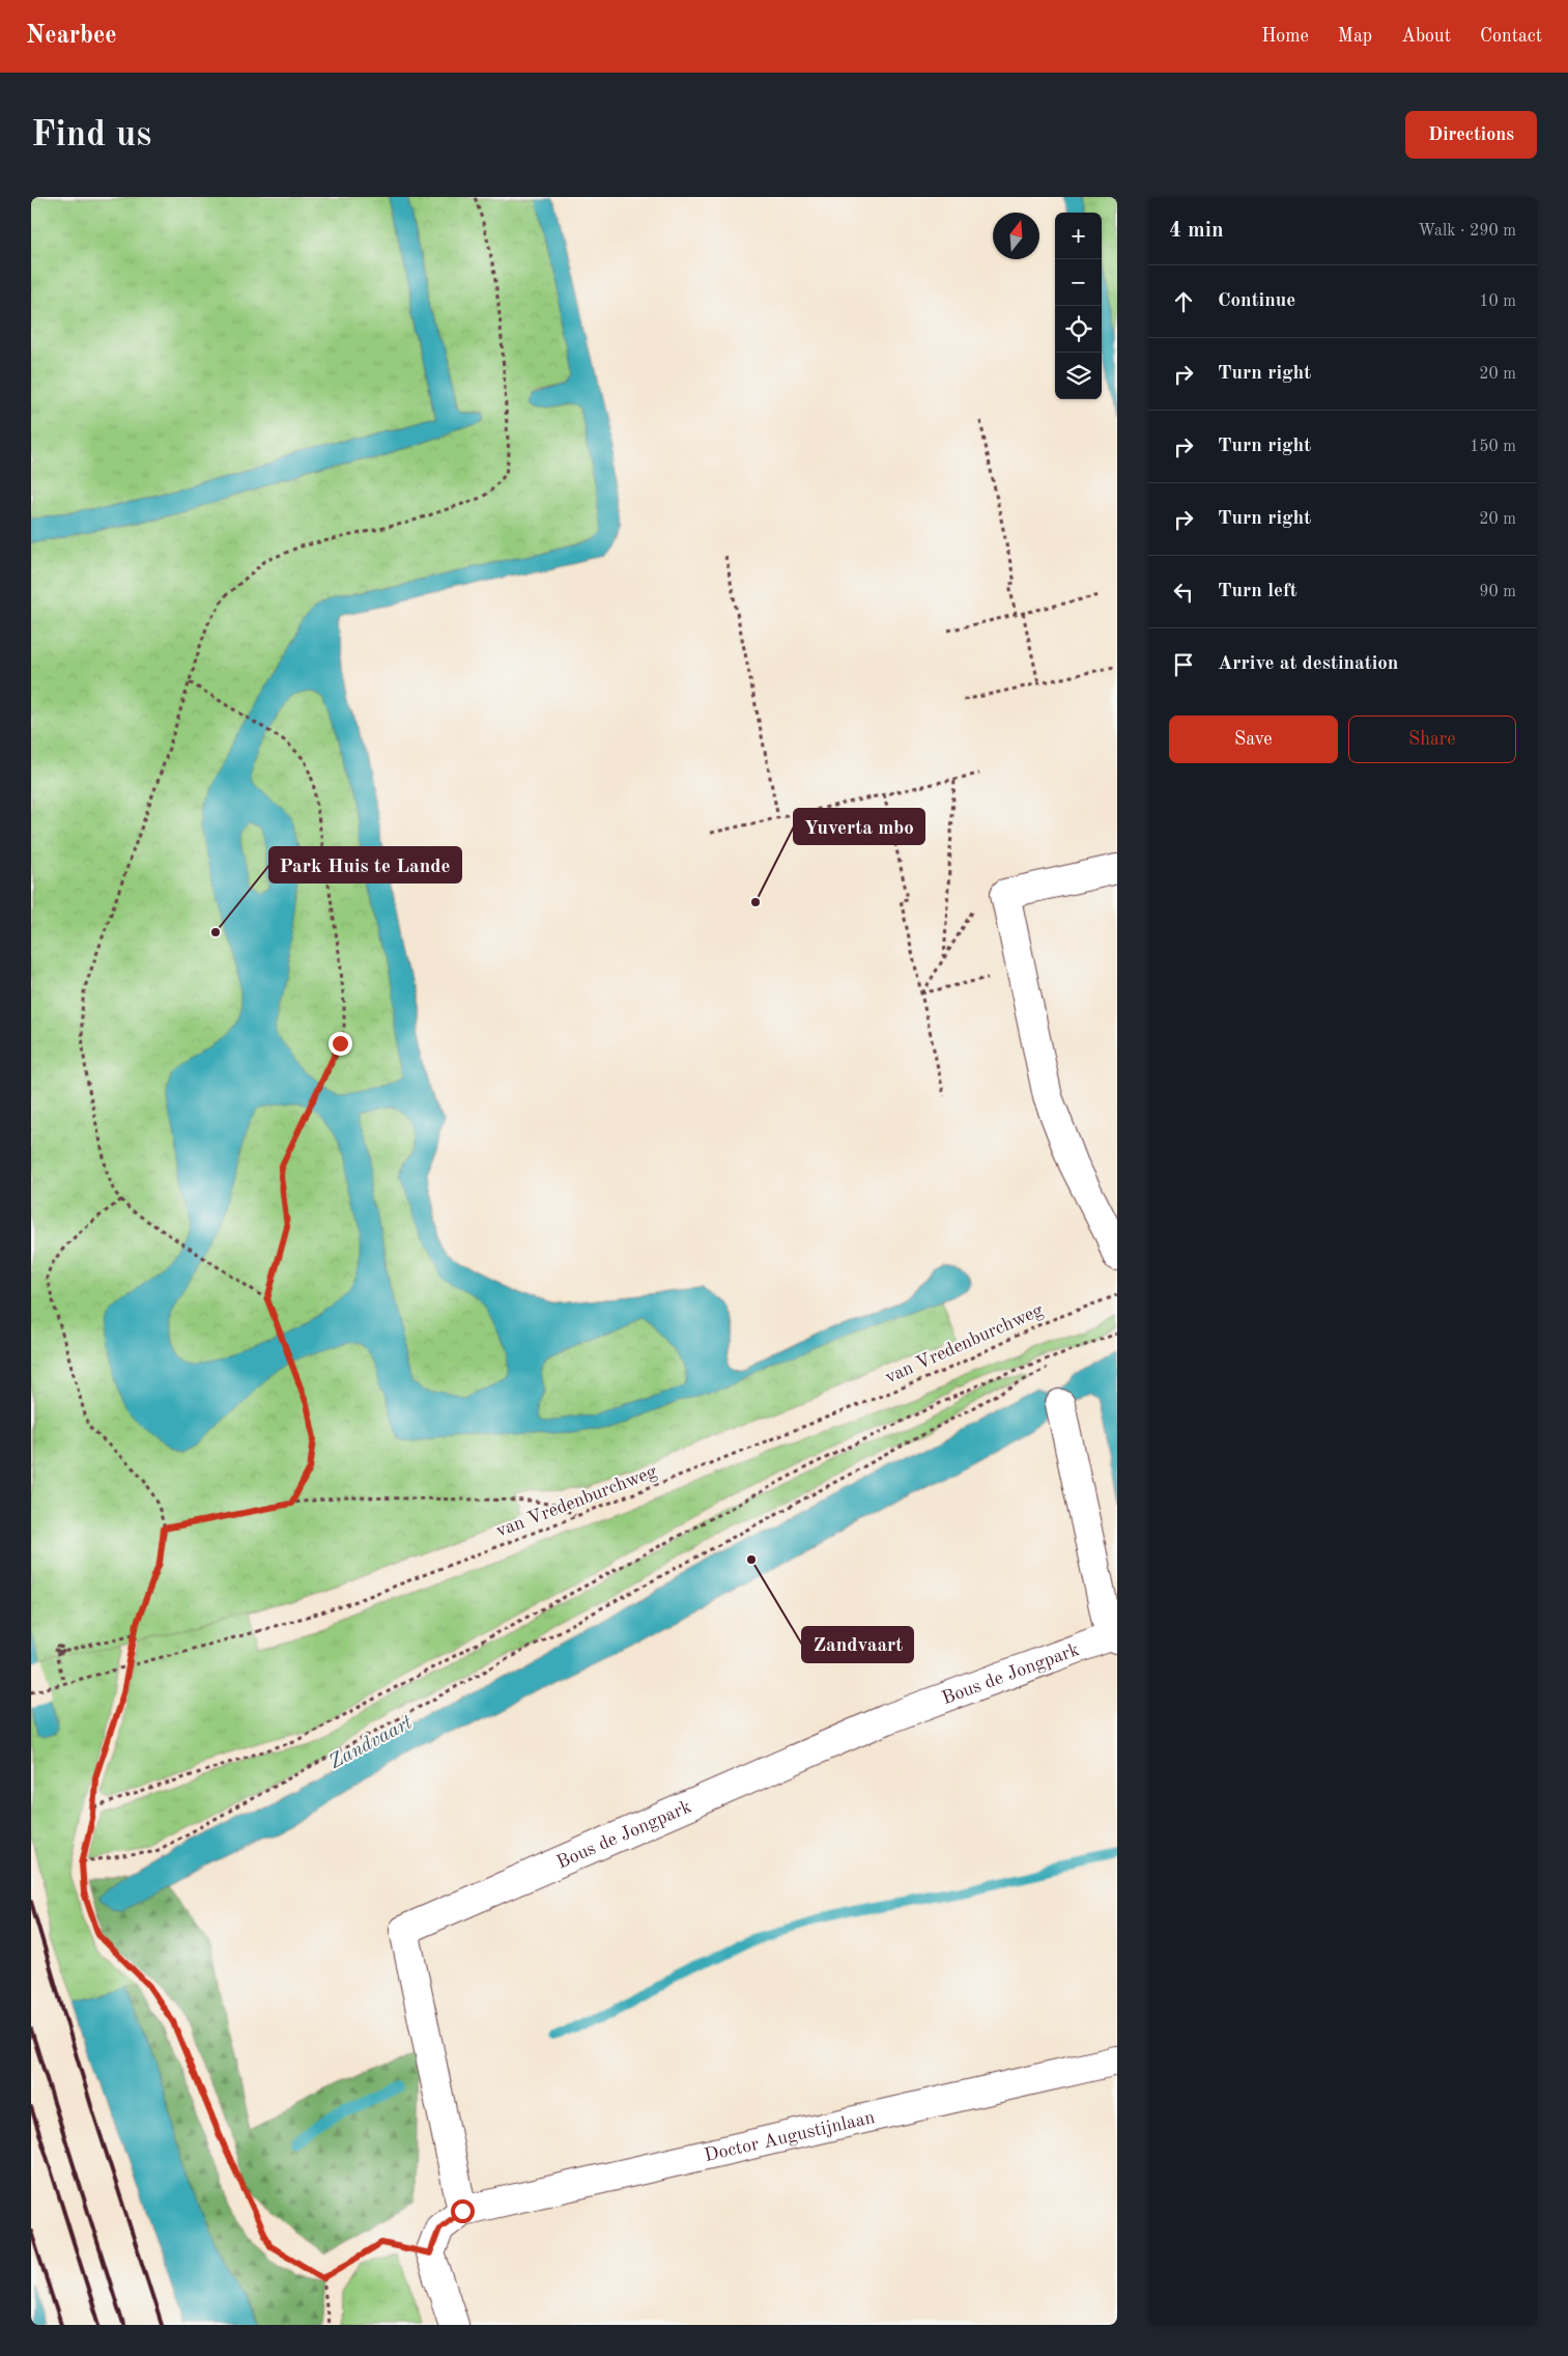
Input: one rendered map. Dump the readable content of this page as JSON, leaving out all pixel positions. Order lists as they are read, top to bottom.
{
  "streets": {
    "street": ["Bous de Jongpark", "Doctor Augustijnlaan"],
    "path": ["van Vredenburchweg"]
  },
  "crossings": [
    ["Bous de Jongpark", "Doctor Augustijnlaan"]
  ],
  "water": ["Zandvaart"],
  "places": ["Yuverta mbo", "Park Huis te Lande", "Zandvaart"],
  "north": "top",
  "page": {
    "header": "Nearbee",
    "nav": [
      "Home",
      "Map",
      "About",
      "Contact"
    ],
    "buttons": [
      "Directions",
      ["Save", "Share"]
    ],
    "title": "Find us",
    "heading": ["4 min", "Walk · 290 m"],
    "map_buttons": ["+", "−"],
    "list": [
      ["Continue", "10 m"],
      ["Turn right", "20 m"],
      ["Turn right", "150 m"],
      ["Turn right", "20 m"],
      ["Turn left", "90 m"],
      "Arrive at destination"
    ]
  }
}
